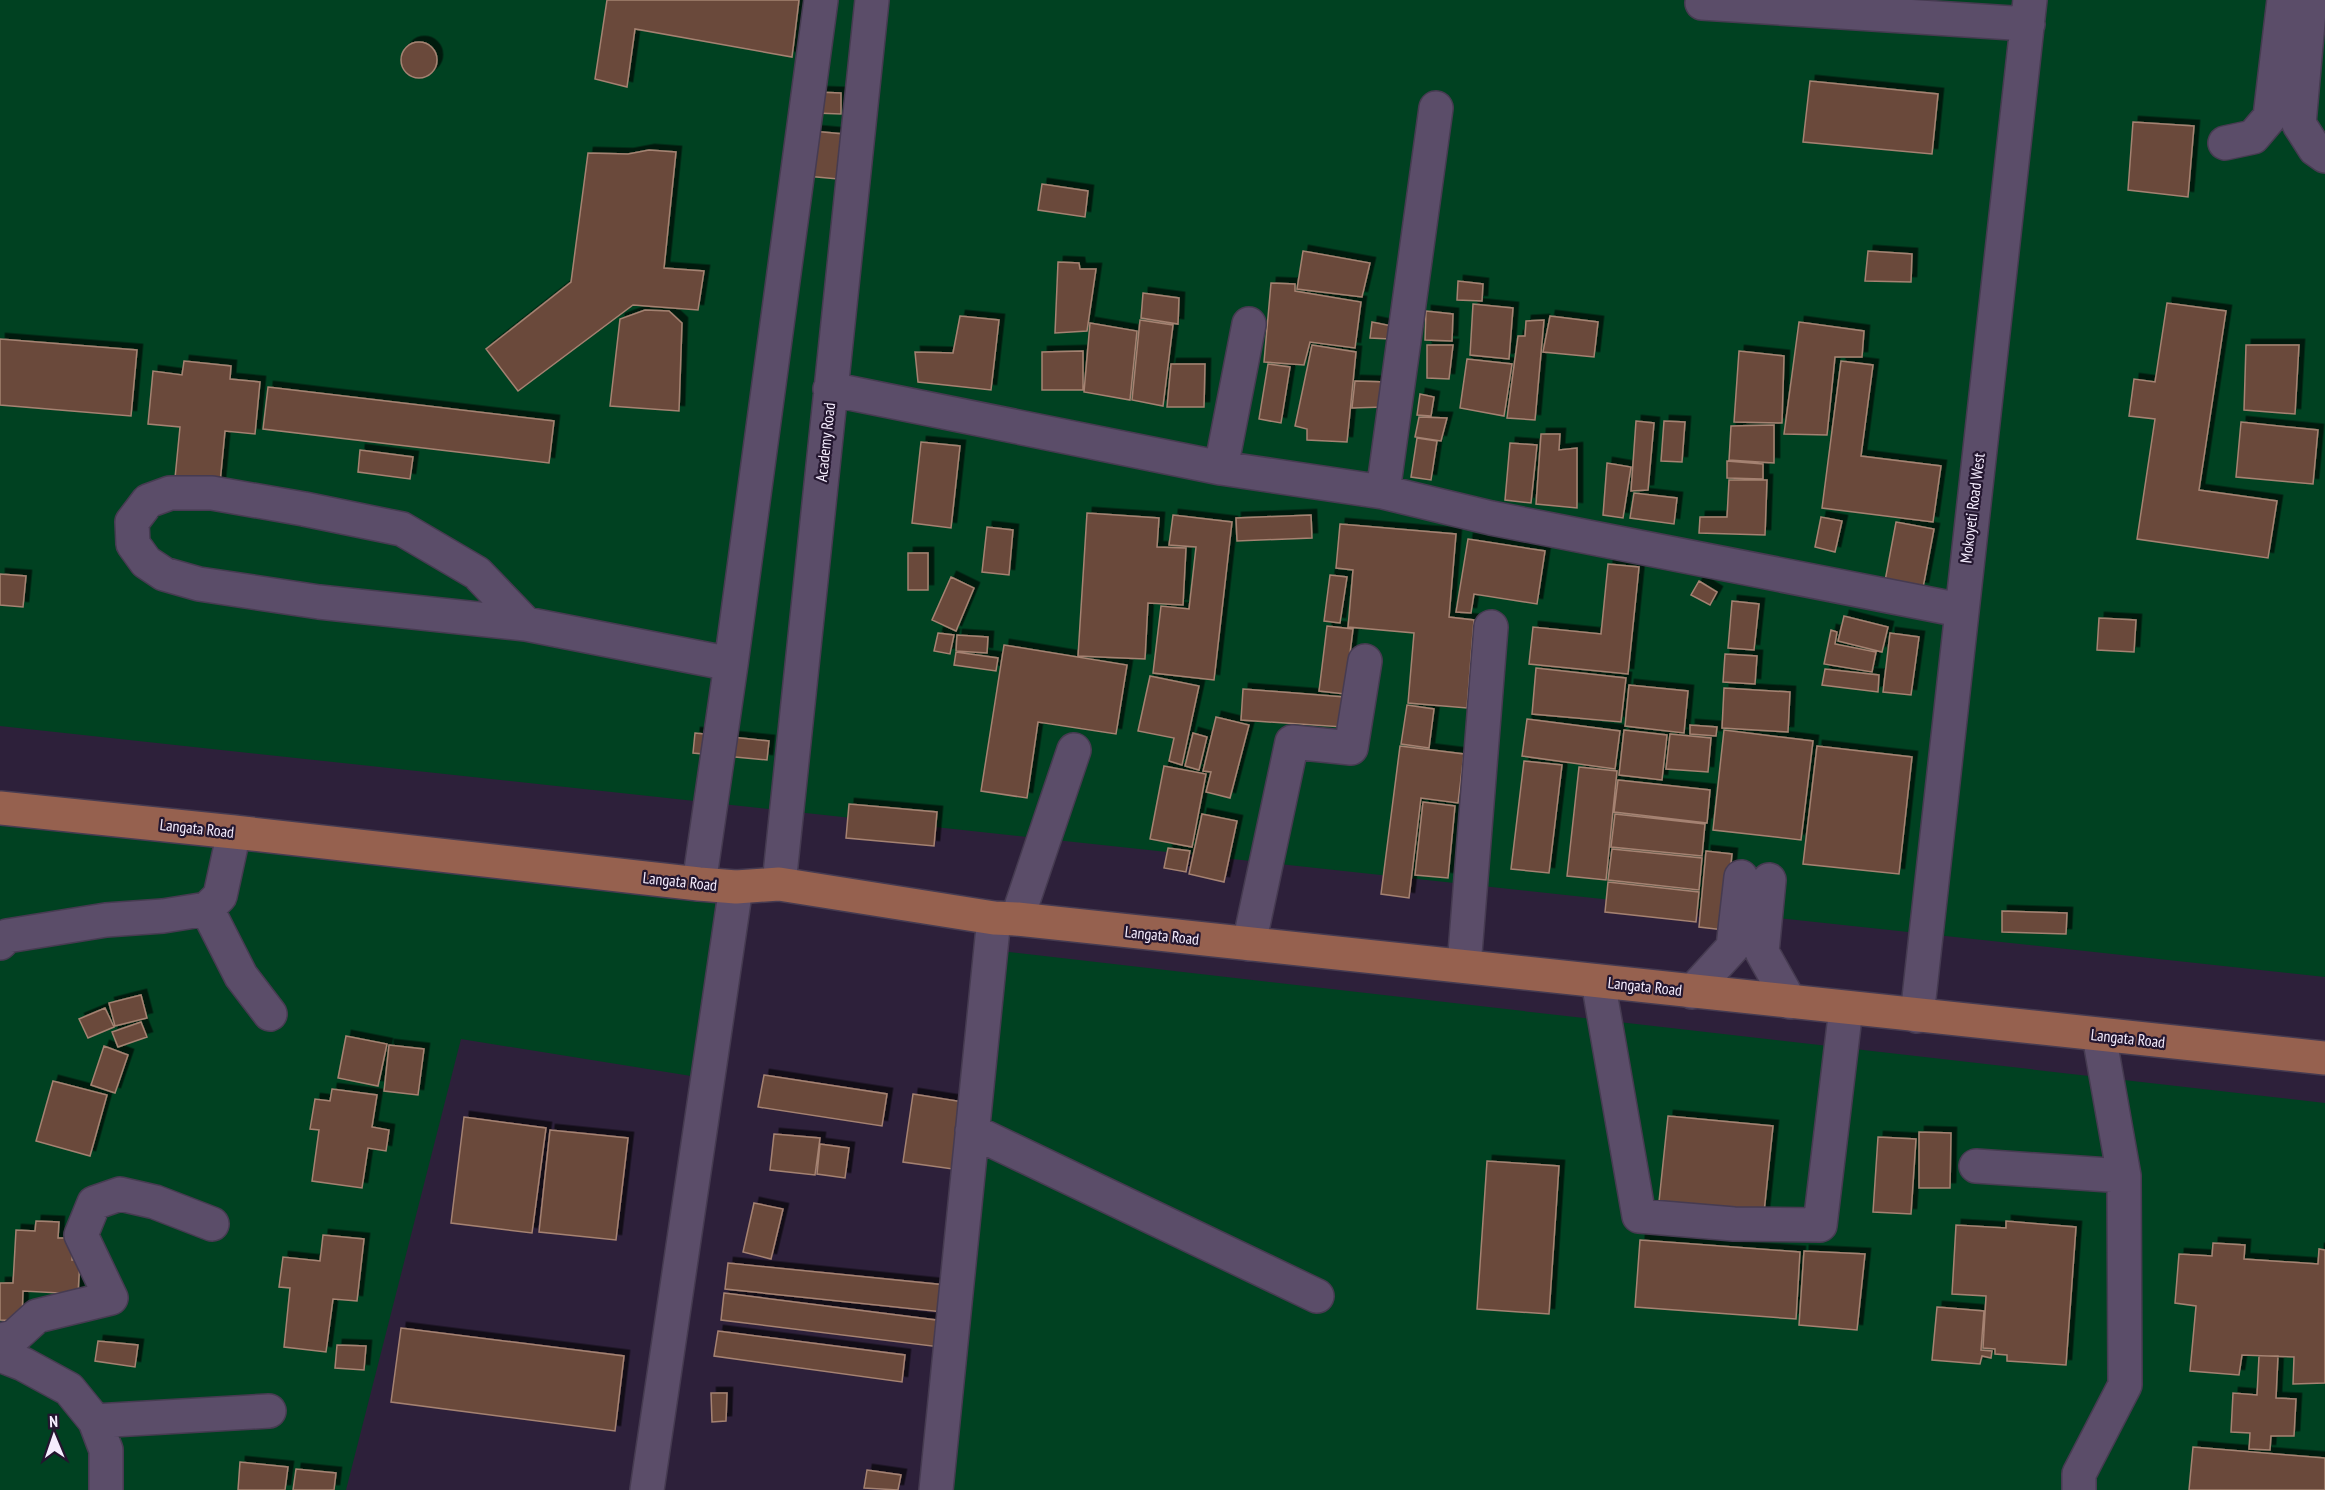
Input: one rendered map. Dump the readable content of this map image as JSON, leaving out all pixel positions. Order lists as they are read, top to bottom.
{
  "streets": {
    "main road": ["Langata Road"],
    "street": ["Academy Road", "Mokoyeti Road West"]
  },
  "crossings": [
    ["Academy Road", "Langata Road"],
    ["Mokoyeti Road West", "Langata Road"]
  ],
  "north": "top"
}
